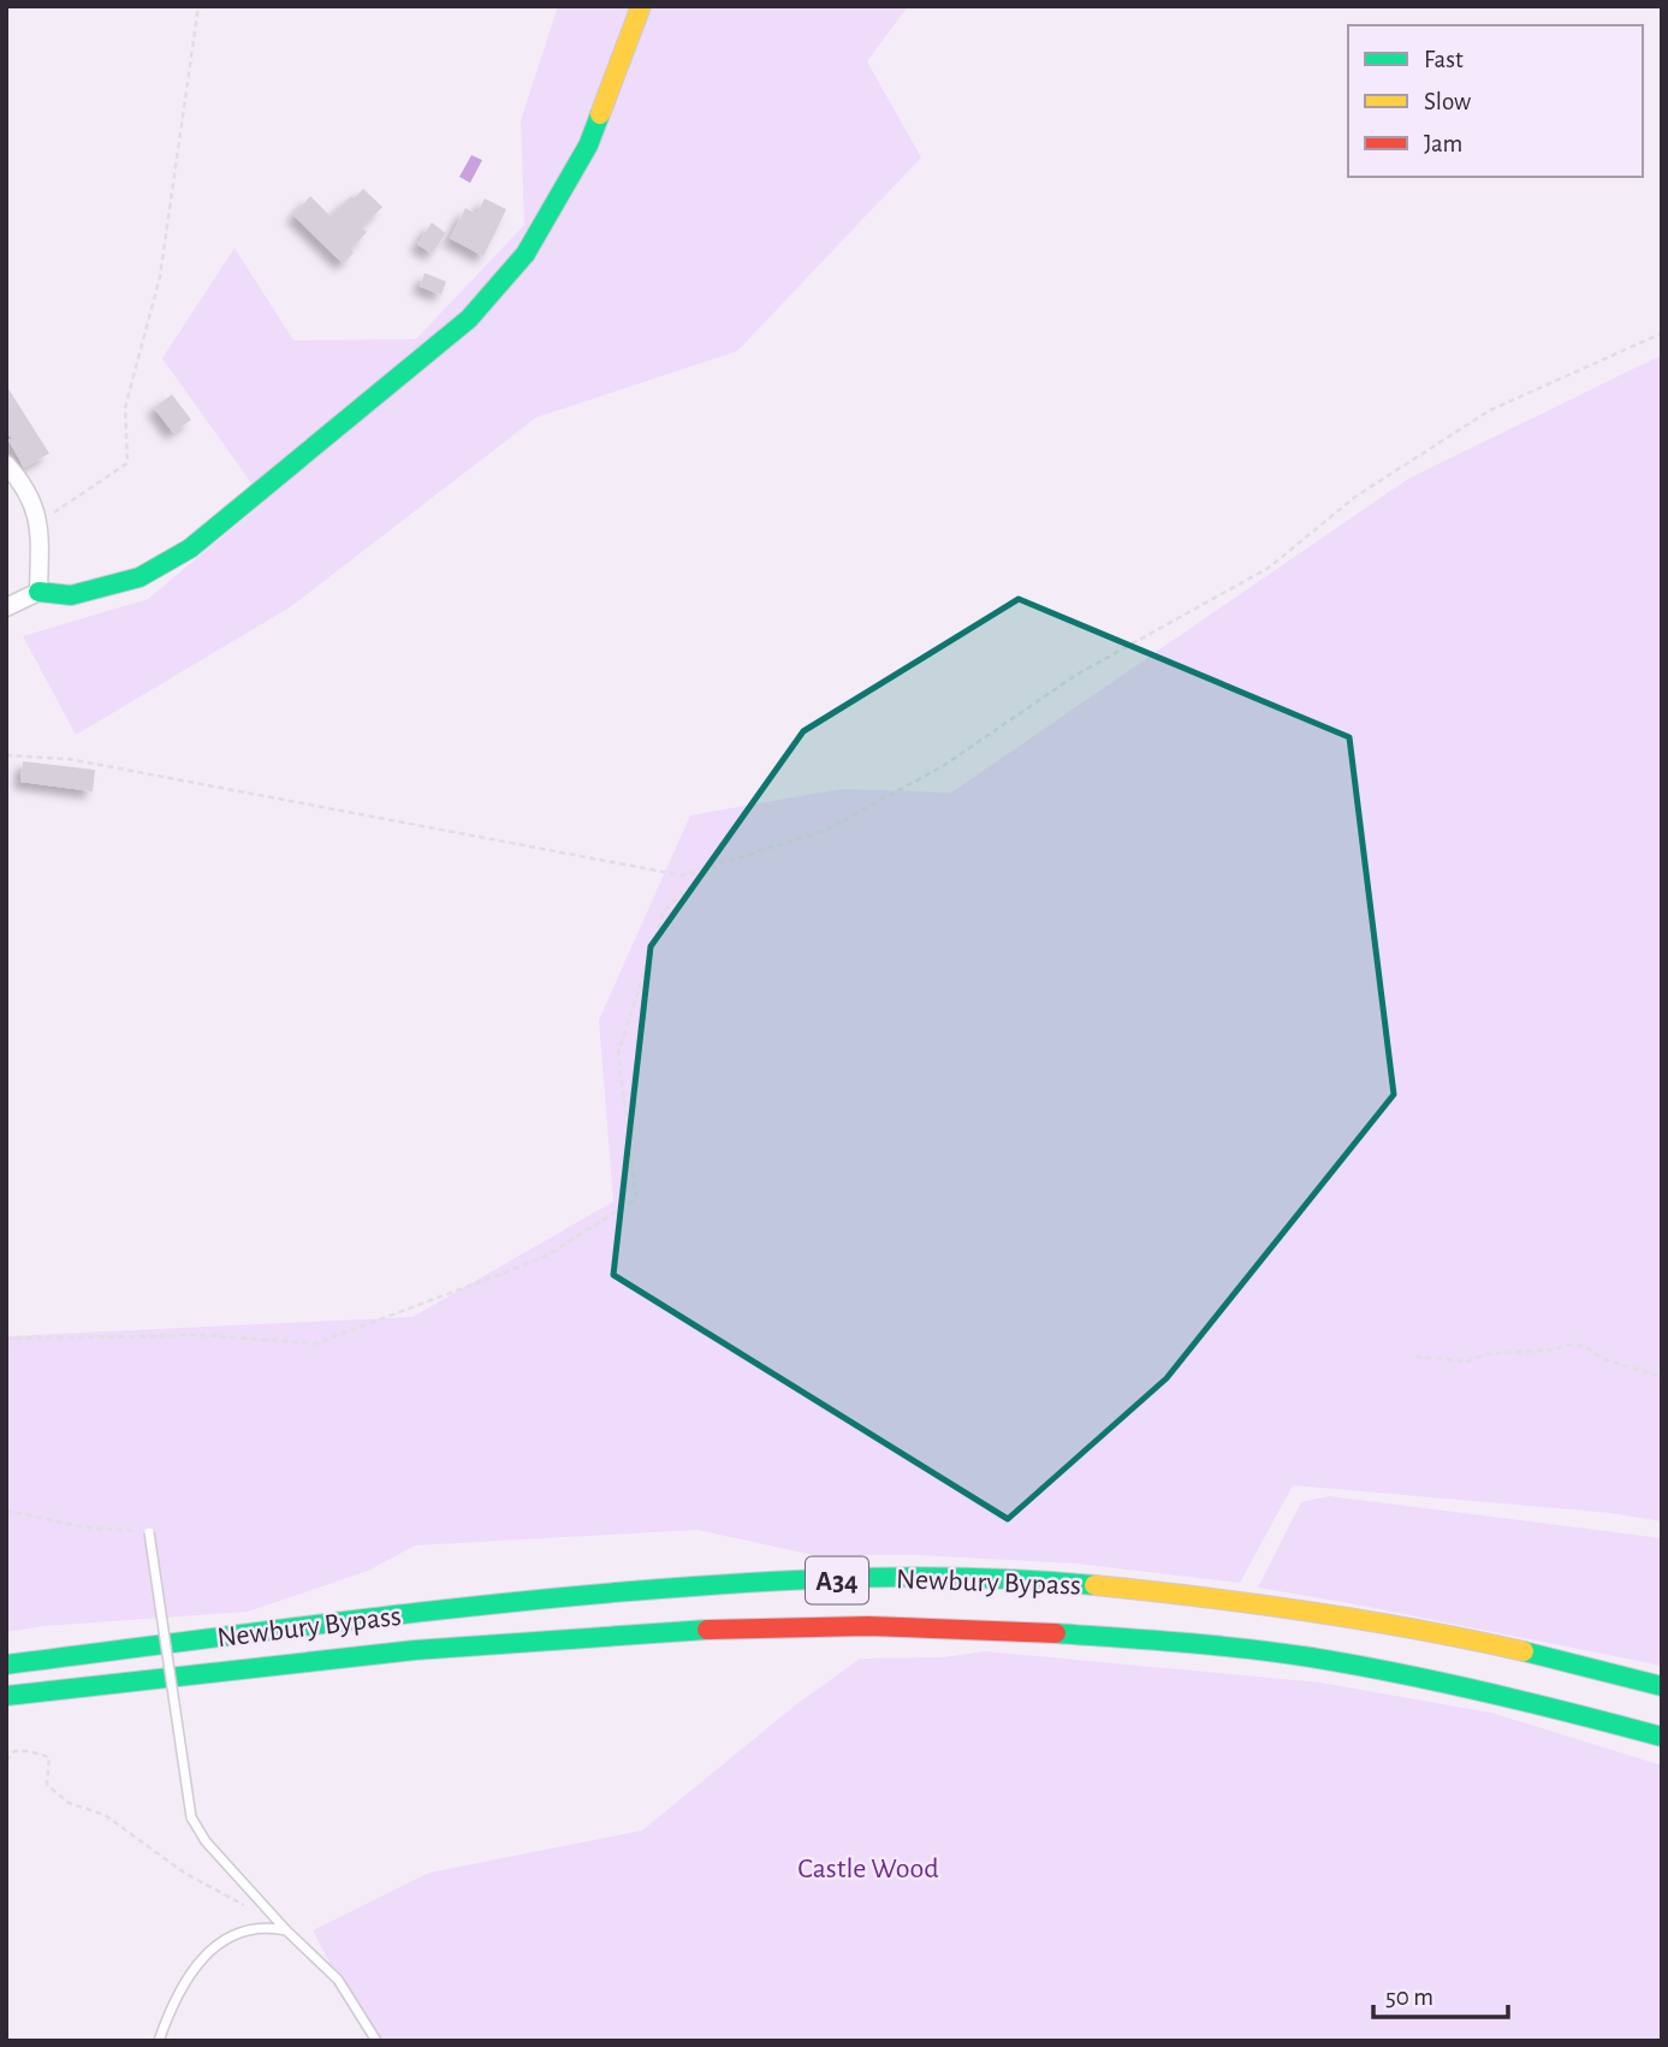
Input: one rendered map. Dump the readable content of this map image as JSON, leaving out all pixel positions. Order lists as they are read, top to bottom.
{
  "streets": {
    "main road": ["A34", "Newbury Bypass"]
  },
  "parks": ["Castle Wood"],
  "legend": ["Fast", "Slow", "Jam"],
  "scale_bar": "50 m"
}
